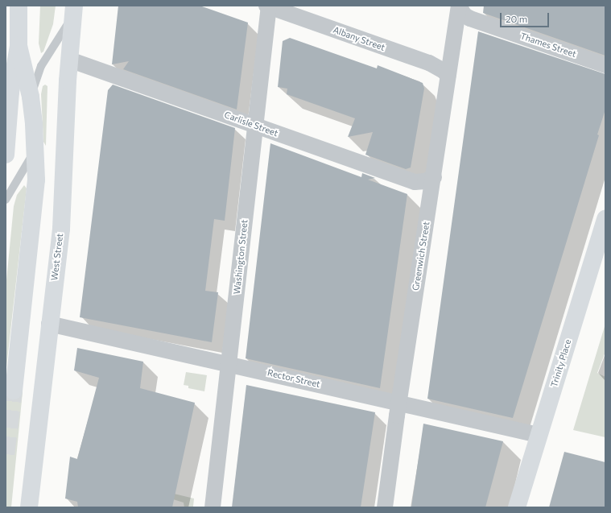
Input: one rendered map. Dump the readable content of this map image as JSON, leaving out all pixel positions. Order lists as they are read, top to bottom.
{
  "streets": {
    "main road": ["West Street", "Trinity Place"],
    "street": [
      "Albany Street",
      "Thames Street",
      "Carlisle Street",
      "Greenwich Street",
      "Washington Street",
      "Rector Street"
    ]
  },
  "crossings": [
    ["Albany Street", "Greenwich Street"],
    ["Albany Street", "Washington Street"],
    ["Thames Street", "Greenwich Street"],
    ["Carlisle Street", "Greenwich Street"],
    ["Carlisle Street", "West Street"],
    ["Carlisle Street", "Washington Street"],
    ["Greenwich Street", "Rector Street"],
    ["West Street", "Rector Street"],
    ["Washington Street", "Rector Street"],
    ["Trinity Place", "Rector Street"]
  ],
  "scale_bar": "20 m"
}
